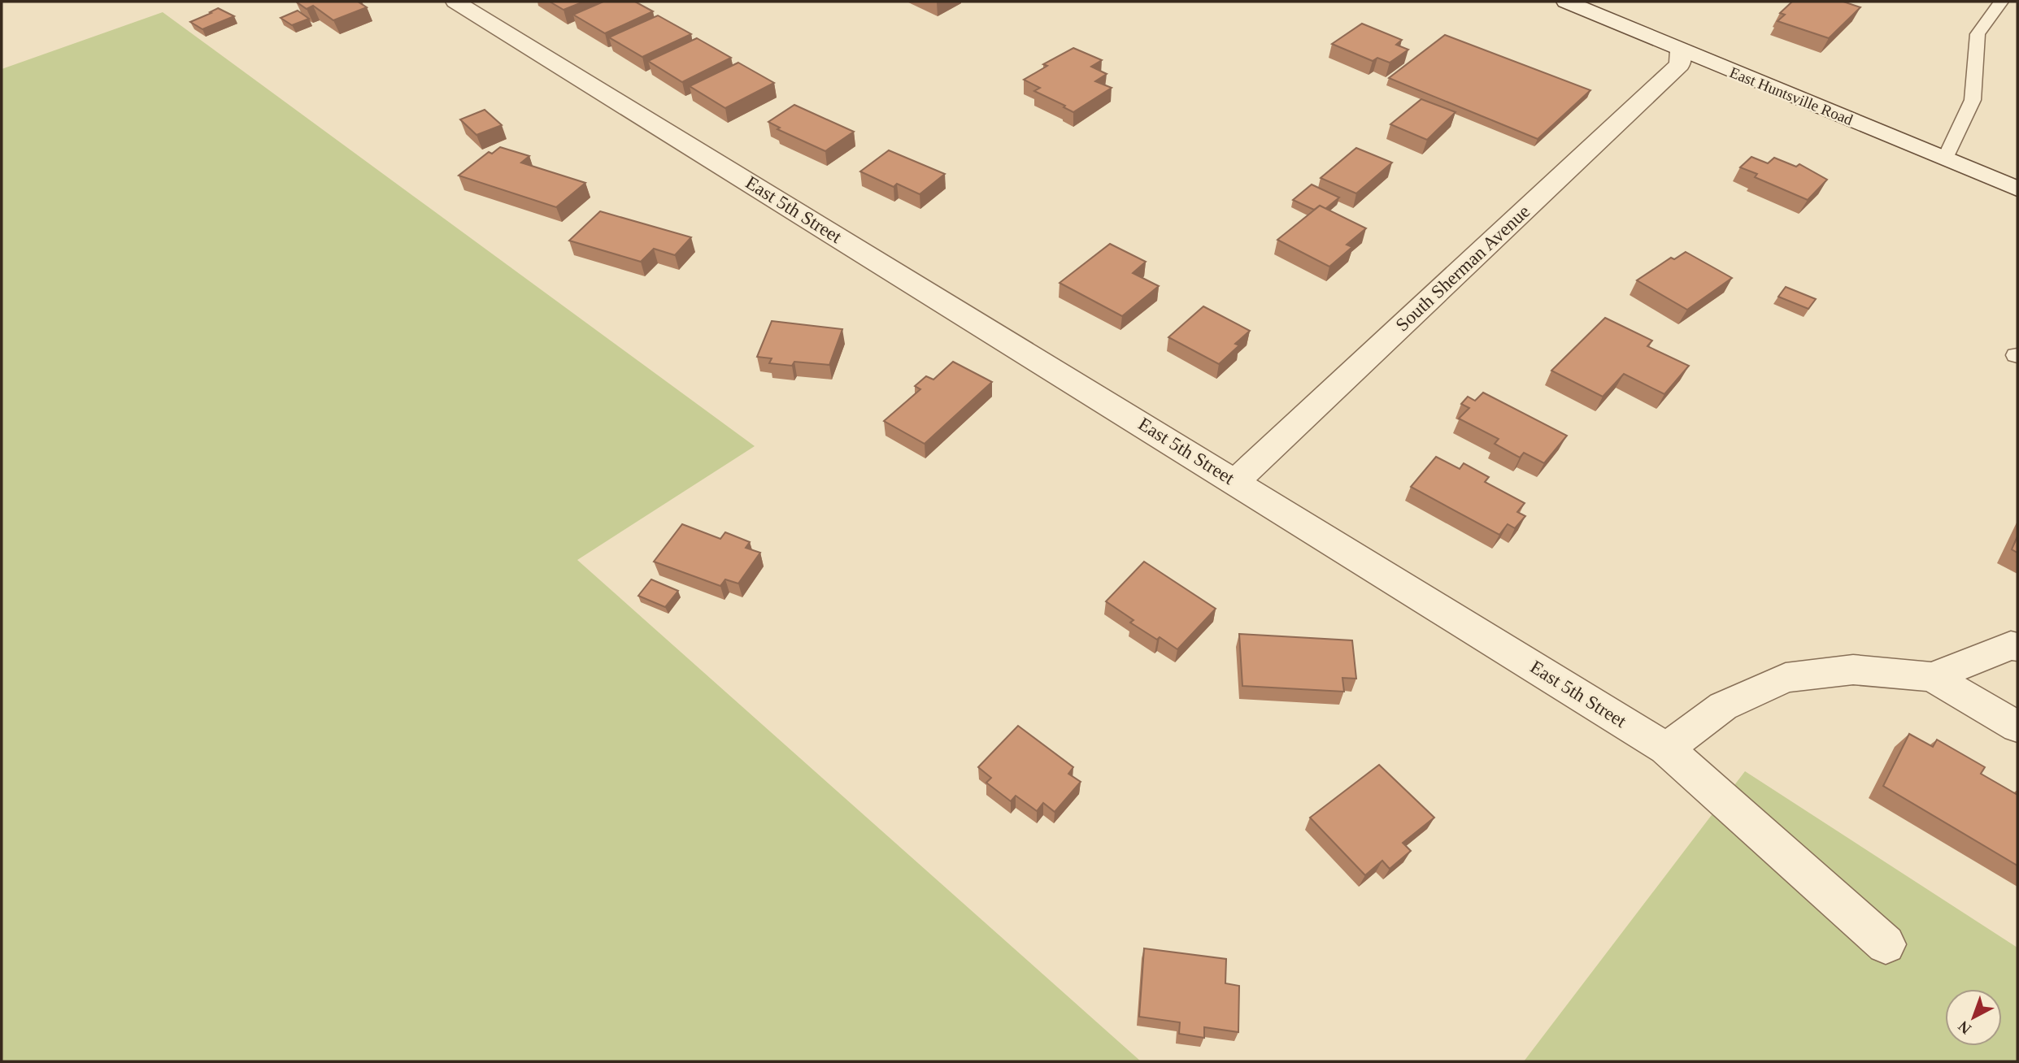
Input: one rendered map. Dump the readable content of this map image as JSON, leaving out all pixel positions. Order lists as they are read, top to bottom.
{
  "streets": {
    "street": ["East Huntsville Road", "East 5th Street", "South Sherman Avenue"]
  },
  "crossings": [
    ["East Huntsville Road", "South Sherman Avenue"],
    ["East 5th Street", "South Sherman Avenue"]
  ],
  "north": "bottom left"
}
